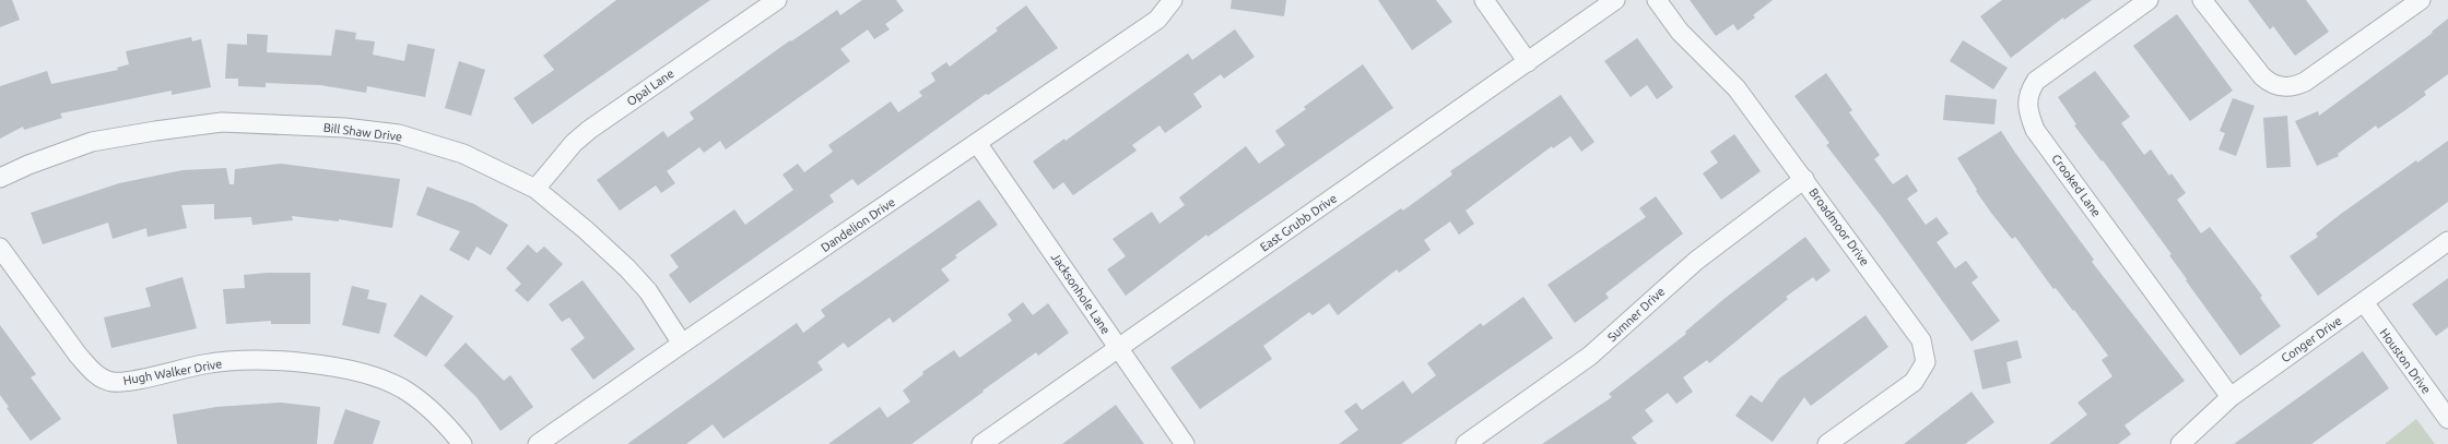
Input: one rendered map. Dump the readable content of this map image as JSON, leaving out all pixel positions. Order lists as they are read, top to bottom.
{
  "streets": {
    "street": [
      "Opal Lane",
      "Bill Shaw Drive",
      "Crooked Lane",
      "East Grubb Drive",
      "Dandelion Drive",
      "Broadmoor Drive",
      "Jacksonhole Lane",
      "Sumner Drive",
      "Conger Drive",
      "Houston Drive",
      "Hugh Walker Drive"
    ]
  },
  "crossings": [
    ["Opal Lane", "Bill Shaw Drive"],
    ["Bill Shaw Drive", "Dandelion Drive"],
    ["Crooked Lane", "Conger Drive"],
    ["East Grubb Drive", "Jacksonhole Lane"],
    ["Dandelion Drive", "Jacksonhole Lane"],
    ["Broadmoor Drive", "Sumner Drive"],
    ["Conger Drive", "Houston Drive"]
  ]
}
